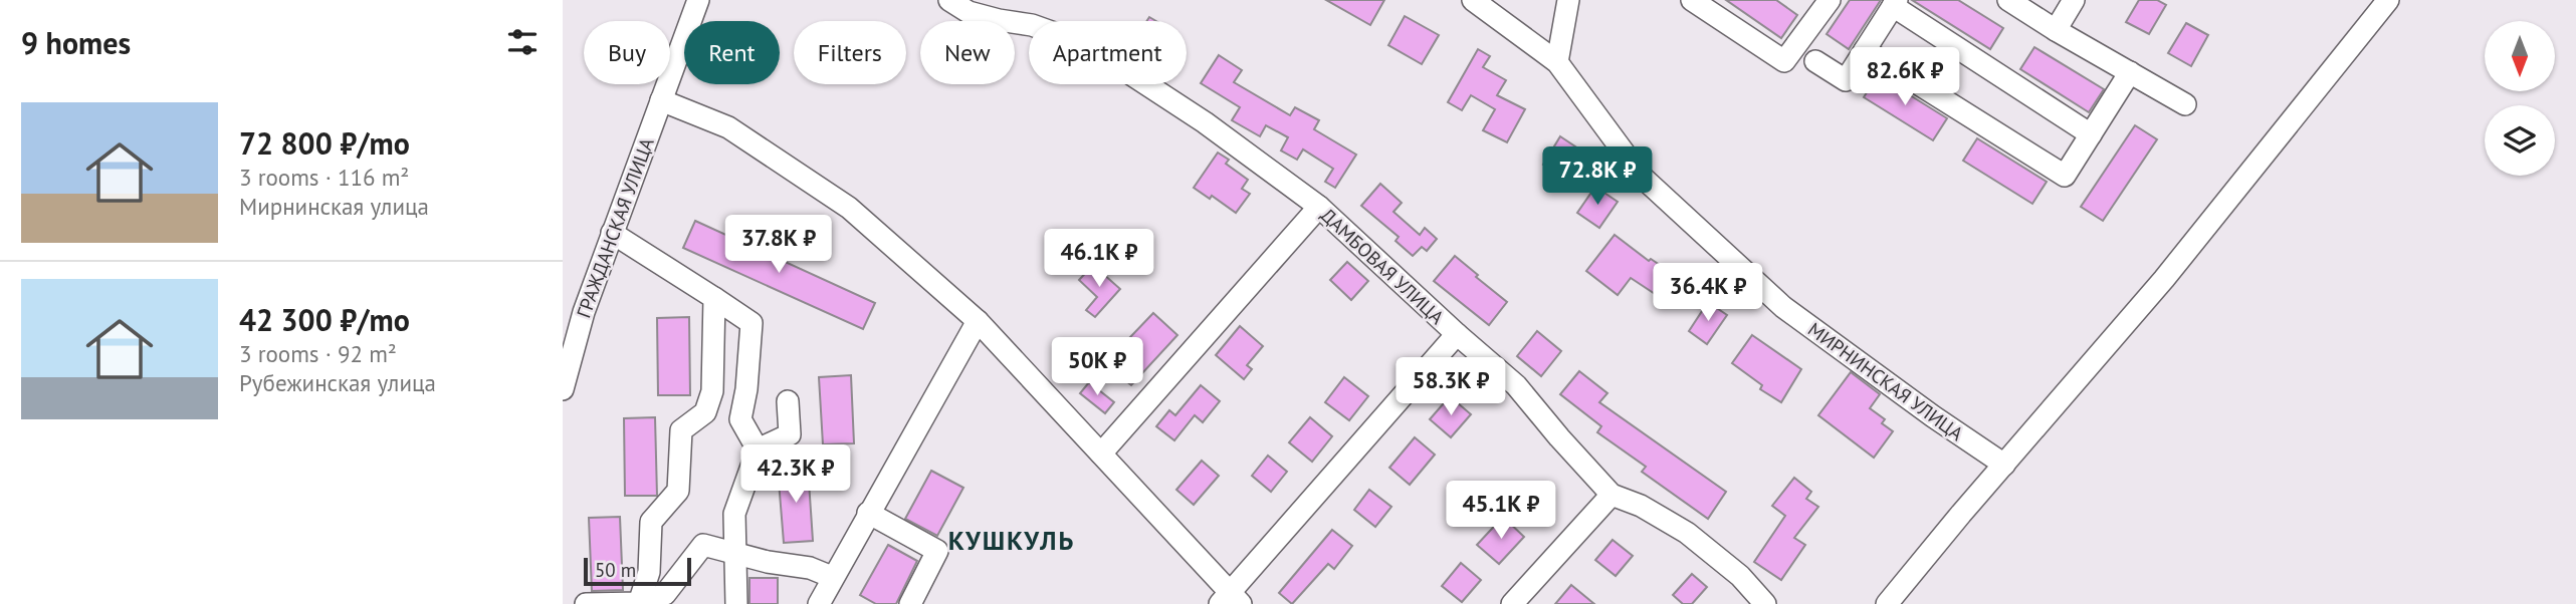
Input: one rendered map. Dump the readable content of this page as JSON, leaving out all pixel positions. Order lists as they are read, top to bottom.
{
  "streets": {
    "street": ["ГРАЖДАНСКАЯ УЛИЦА", "ДАМБОВАЯ УЛИЦА", "МИРНИНСКАЯ УЛИЦА"]
  },
  "districts": ["КУШКУЛЬ"],
  "scale_bar": "50 m",
  "north": "bottom",
  "page": {
    "heading": "9 homes",
    "chip": [
      "Buy",
      "Rent",
      "Filters",
      "New",
      "Apartment"
    ],
    "price": [
      "82.6K ₽",
      "72.8K ₽",
      "37.8K ₽",
      "46.1K ₽",
      "36.4K ₽",
      "50K ₽",
      "58.3K ₽",
      "42.3K ₽",
      "45.1K ₽"
    ],
    "list": [
      {
        "name": "72 800 ₽/mo",
        "note": "3 rooms · 116 m² · Мирнинская улица"
      },
      {
        "name": "42 300 ₽/mo",
        "note": "3 rooms · 92 m² · Рубежинская улица"
      }
    ],
    "scale": "50 m"
  }
}
